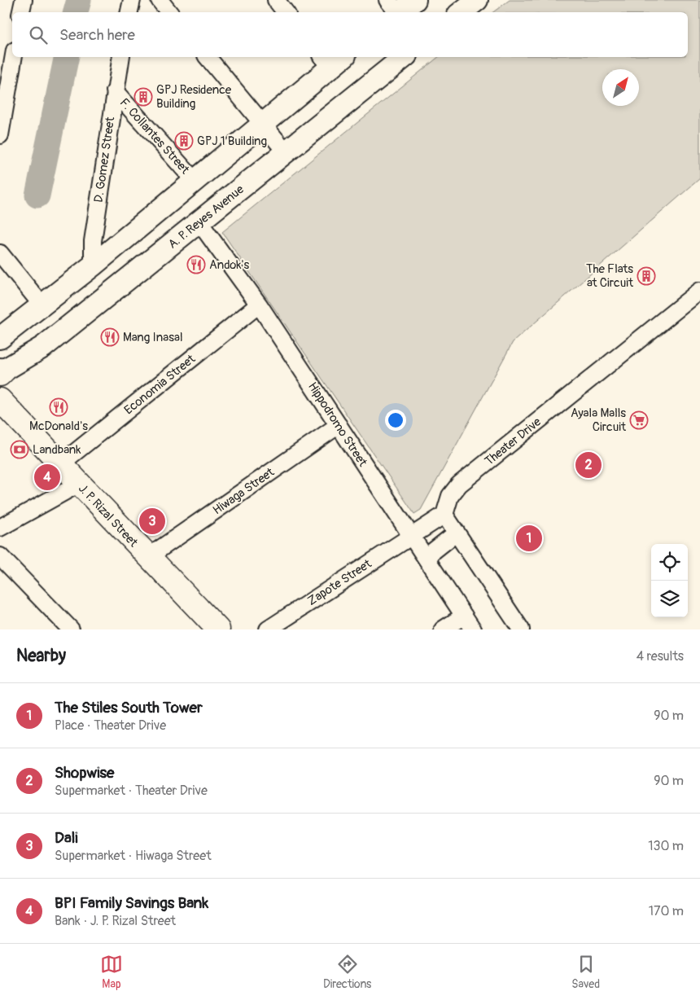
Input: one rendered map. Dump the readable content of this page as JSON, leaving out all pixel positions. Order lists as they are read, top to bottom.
{
  "streets": {
    "main road": ["J. P. Rizal Street"],
    "street": [
      "F. Collantes Street",
      "D. Gomez Street",
      "A. P. Reyes Avenue",
      "Economia Street",
      "Hippodromo Street",
      "Theater Drive",
      "Hiwaga Street",
      "Zapote Street"
    ]
  },
  "crossings": [
    ["F. Collantes Street", "D. Gomez Street"],
    ["A. P. Reyes Avenue", "Hippodromo Street"],
    ["Economia Street", "Hippodromo Street"],
    ["Economia Street", "J. P. Rizal Street"],
    ["Hippodromo Street", "Hiwaga Street"],
    ["Hippodromo Street", "Zapote Street"],
    ["Theater Drive", "Zapote Street"],
    ["Hiwaga Street", "J. P. Rizal Street"]
  ],
  "places": {
    "building": ["GPJ Residence Building", "GPJ 1 Building", "The Flats at Circuit"],
    "restaurant": ["Andok's", "Mang Inasal", "McDonald's"],
    "supermarket": ["Ayala Malls Circuit"],
    "bank": ["Landbank"]
  },
  "north": "top right",
  "page": {
    "search": "Search here",
    "pins": [
      "2",
      "4",
      "3",
      "1"
    ],
    "heading": ["Nearby", "4 results"],
    "list": [
      {
        "mark": "1",
        "name": "The Stiles South Tower",
        "note": "Place · Theater Drive",
        "value": "90 m"
      },
      {
        "mark": "2",
        "name": "Shopwise",
        "note": "Supermarket · Theater Drive",
        "value": "90 m"
      },
      {
        "mark": "3",
        "name": "Dali",
        "note": "Supermarket · Hiwaga Street",
        "value": "130 m"
      },
      {
        "mark": "4",
        "name": "BPI Family Savings Bank",
        "note": "Bank · J. P. Rizal Street",
        "value": "170 m"
      }
    ],
    "nav": ["Map", "Directions", "Saved"]
  }
}
